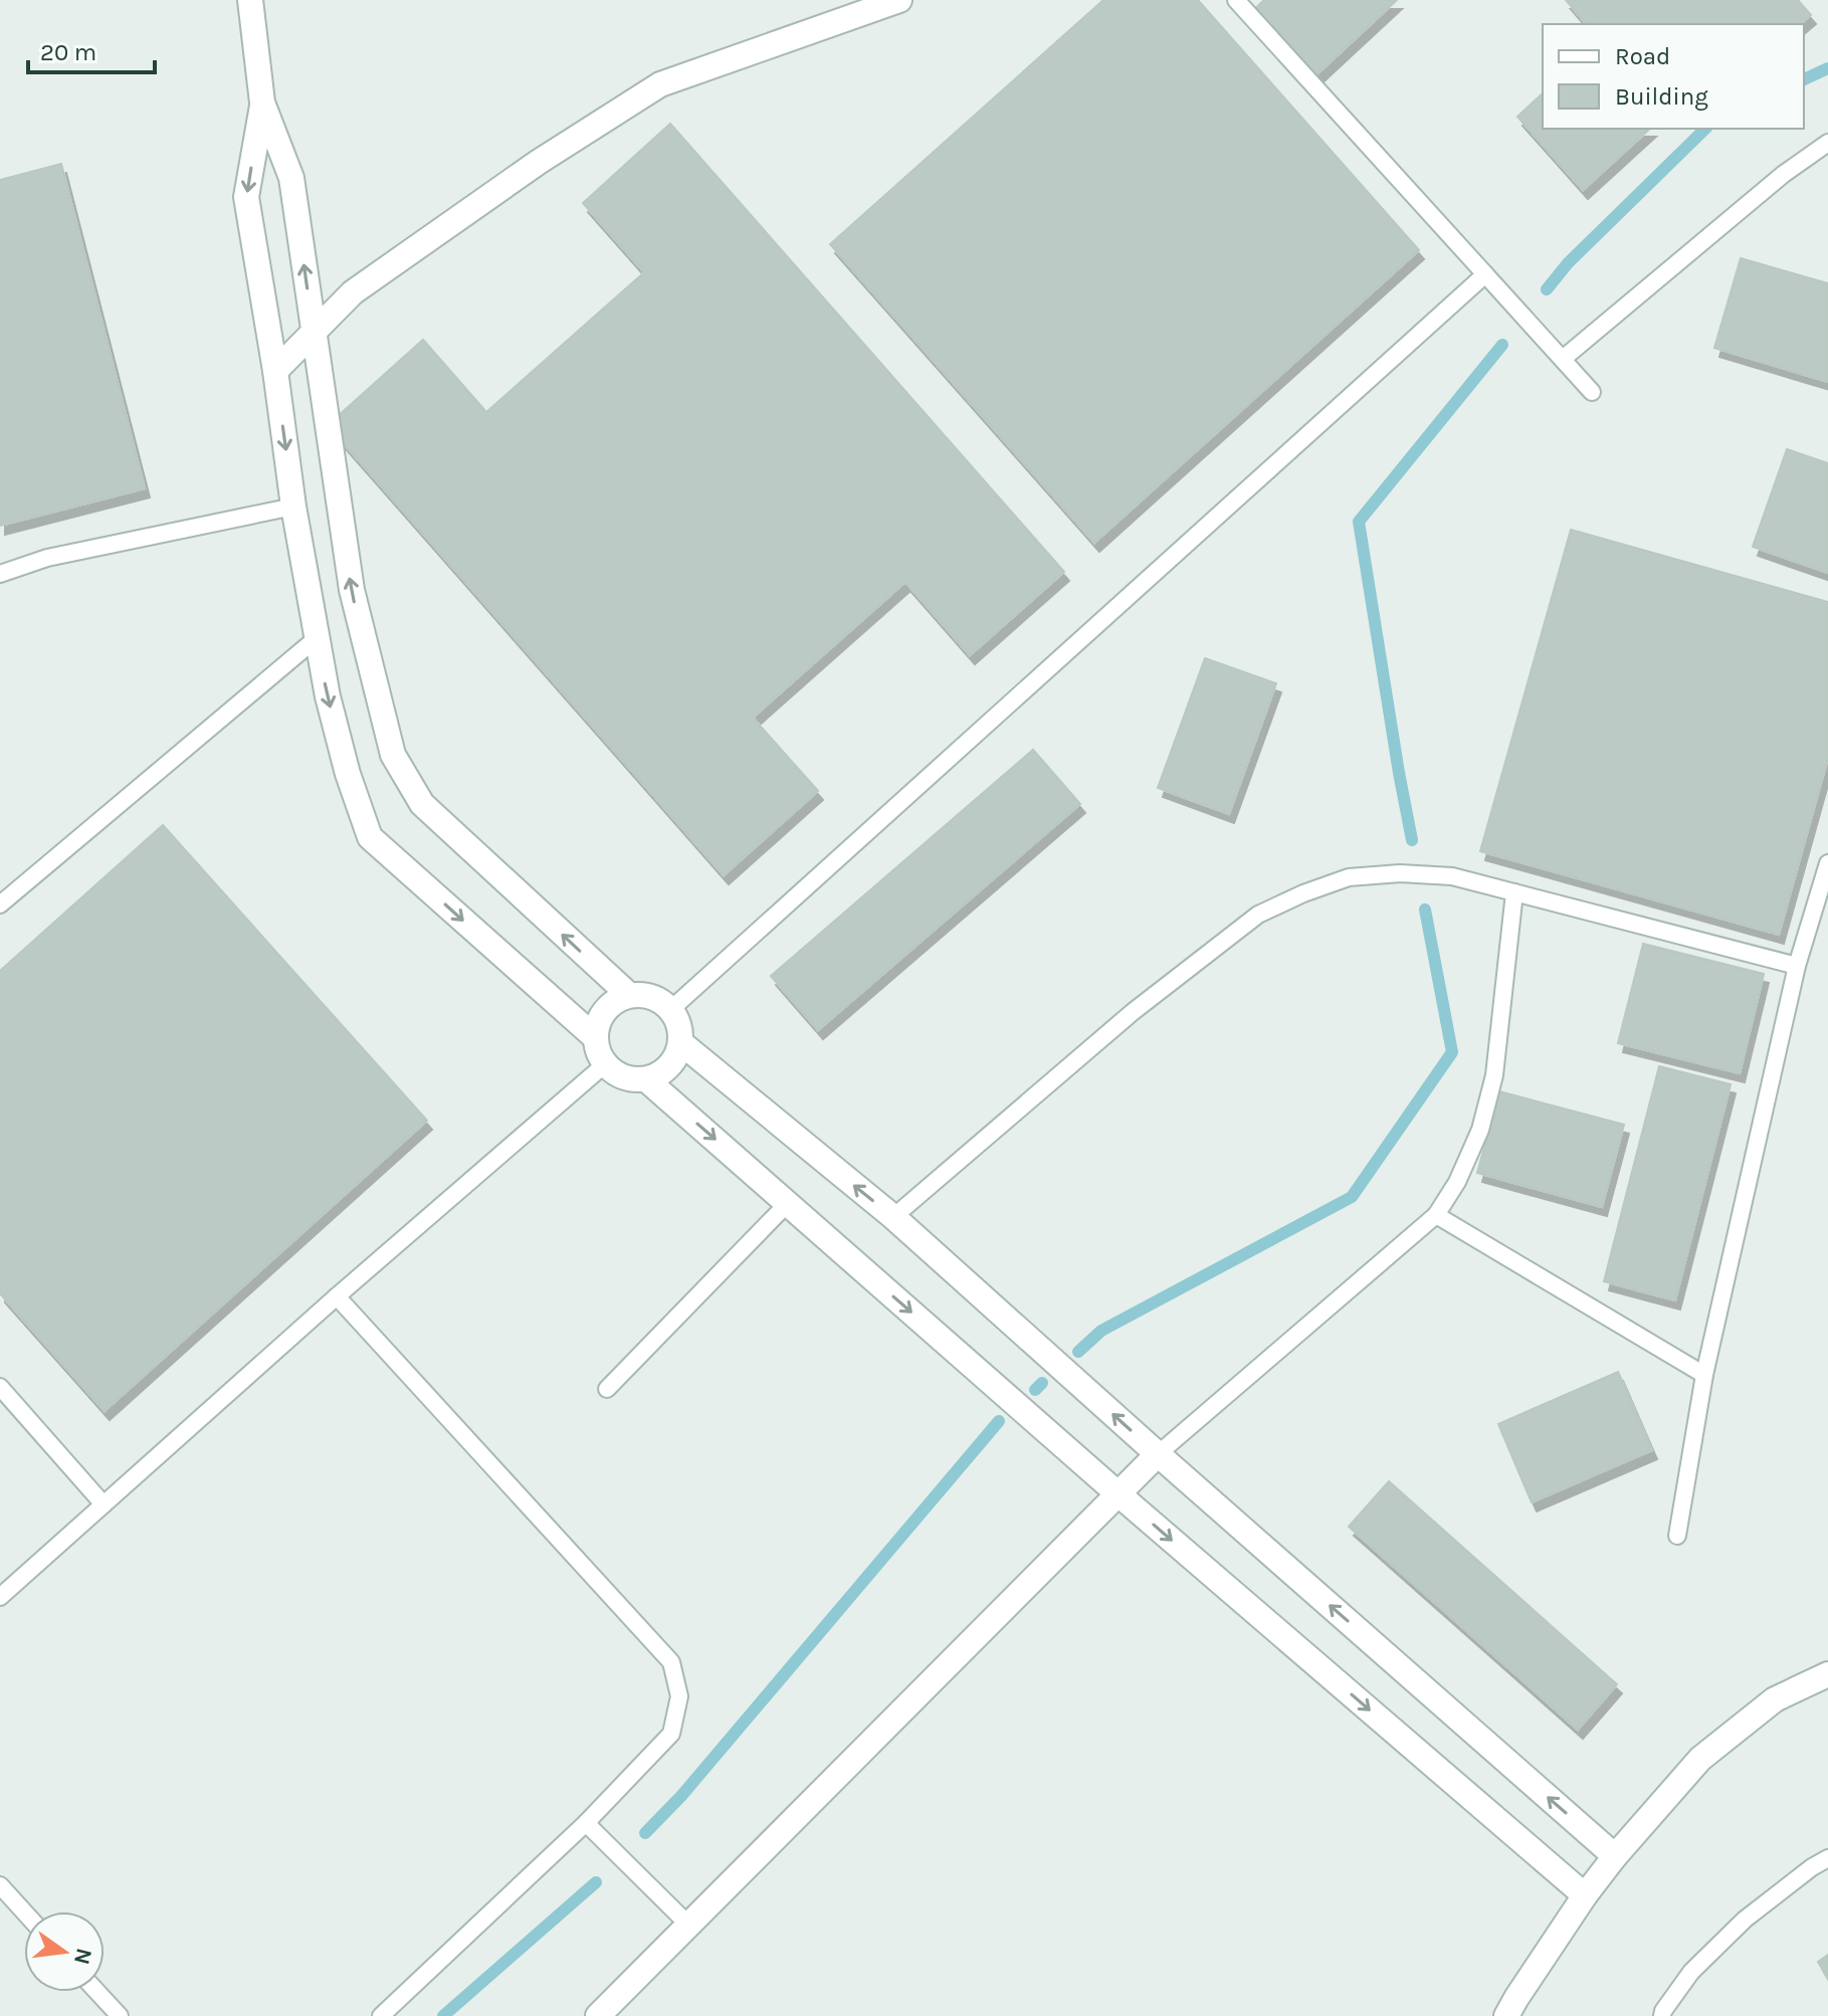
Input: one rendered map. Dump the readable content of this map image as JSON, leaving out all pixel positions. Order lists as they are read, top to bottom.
{
  "legend": ["Road", "Building"],
  "scale_bar": "20 m",
  "north": "right"
}
